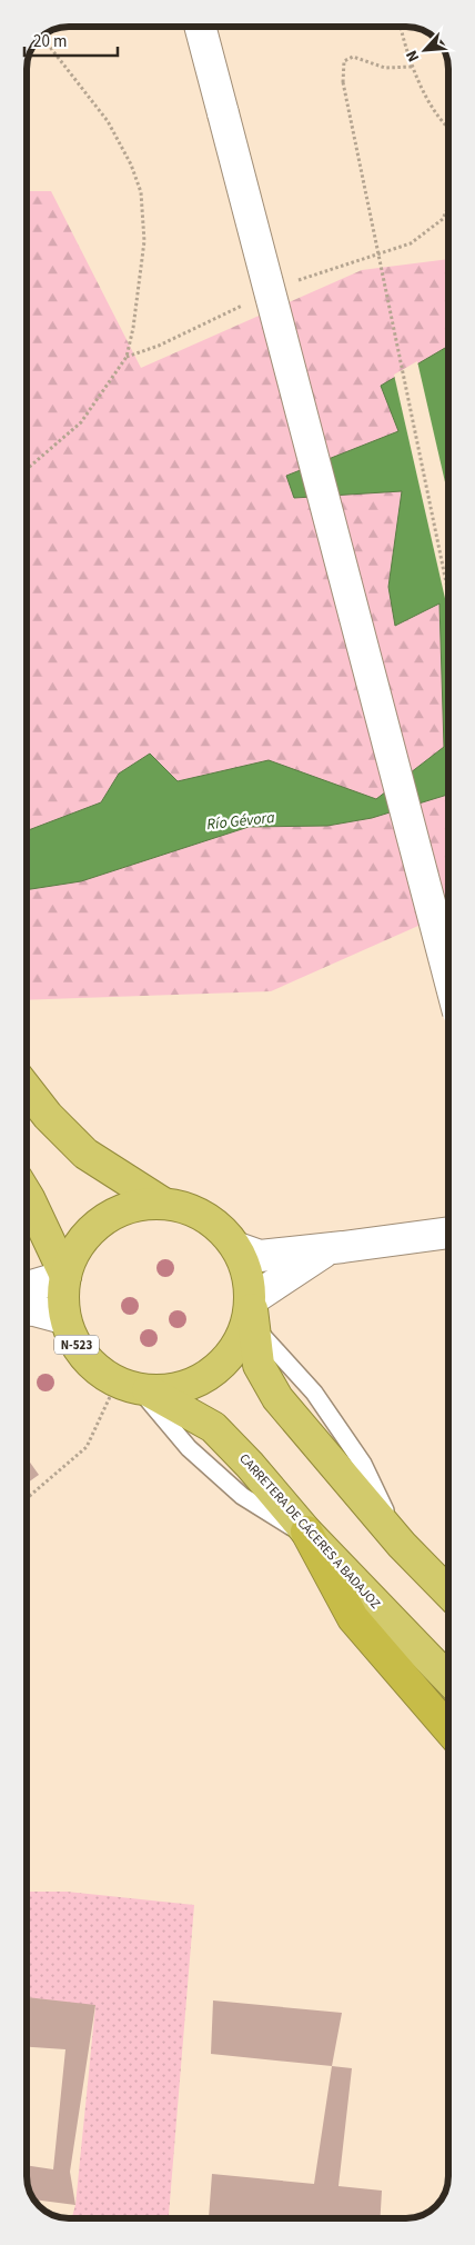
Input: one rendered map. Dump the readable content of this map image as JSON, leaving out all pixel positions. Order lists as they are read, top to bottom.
{
  "streets": {
    "highway": ["N-523", "CARRETERA DE CÁCERES A BADAJOZ"]
  },
  "crossings": [
    ["N-523", "CARRETERA DE CÁCERES A BADAJOZ"]
  ],
  "water": ["Río Gévora"],
  "scale_bar": "20 m",
  "north": "bottom left"
}
